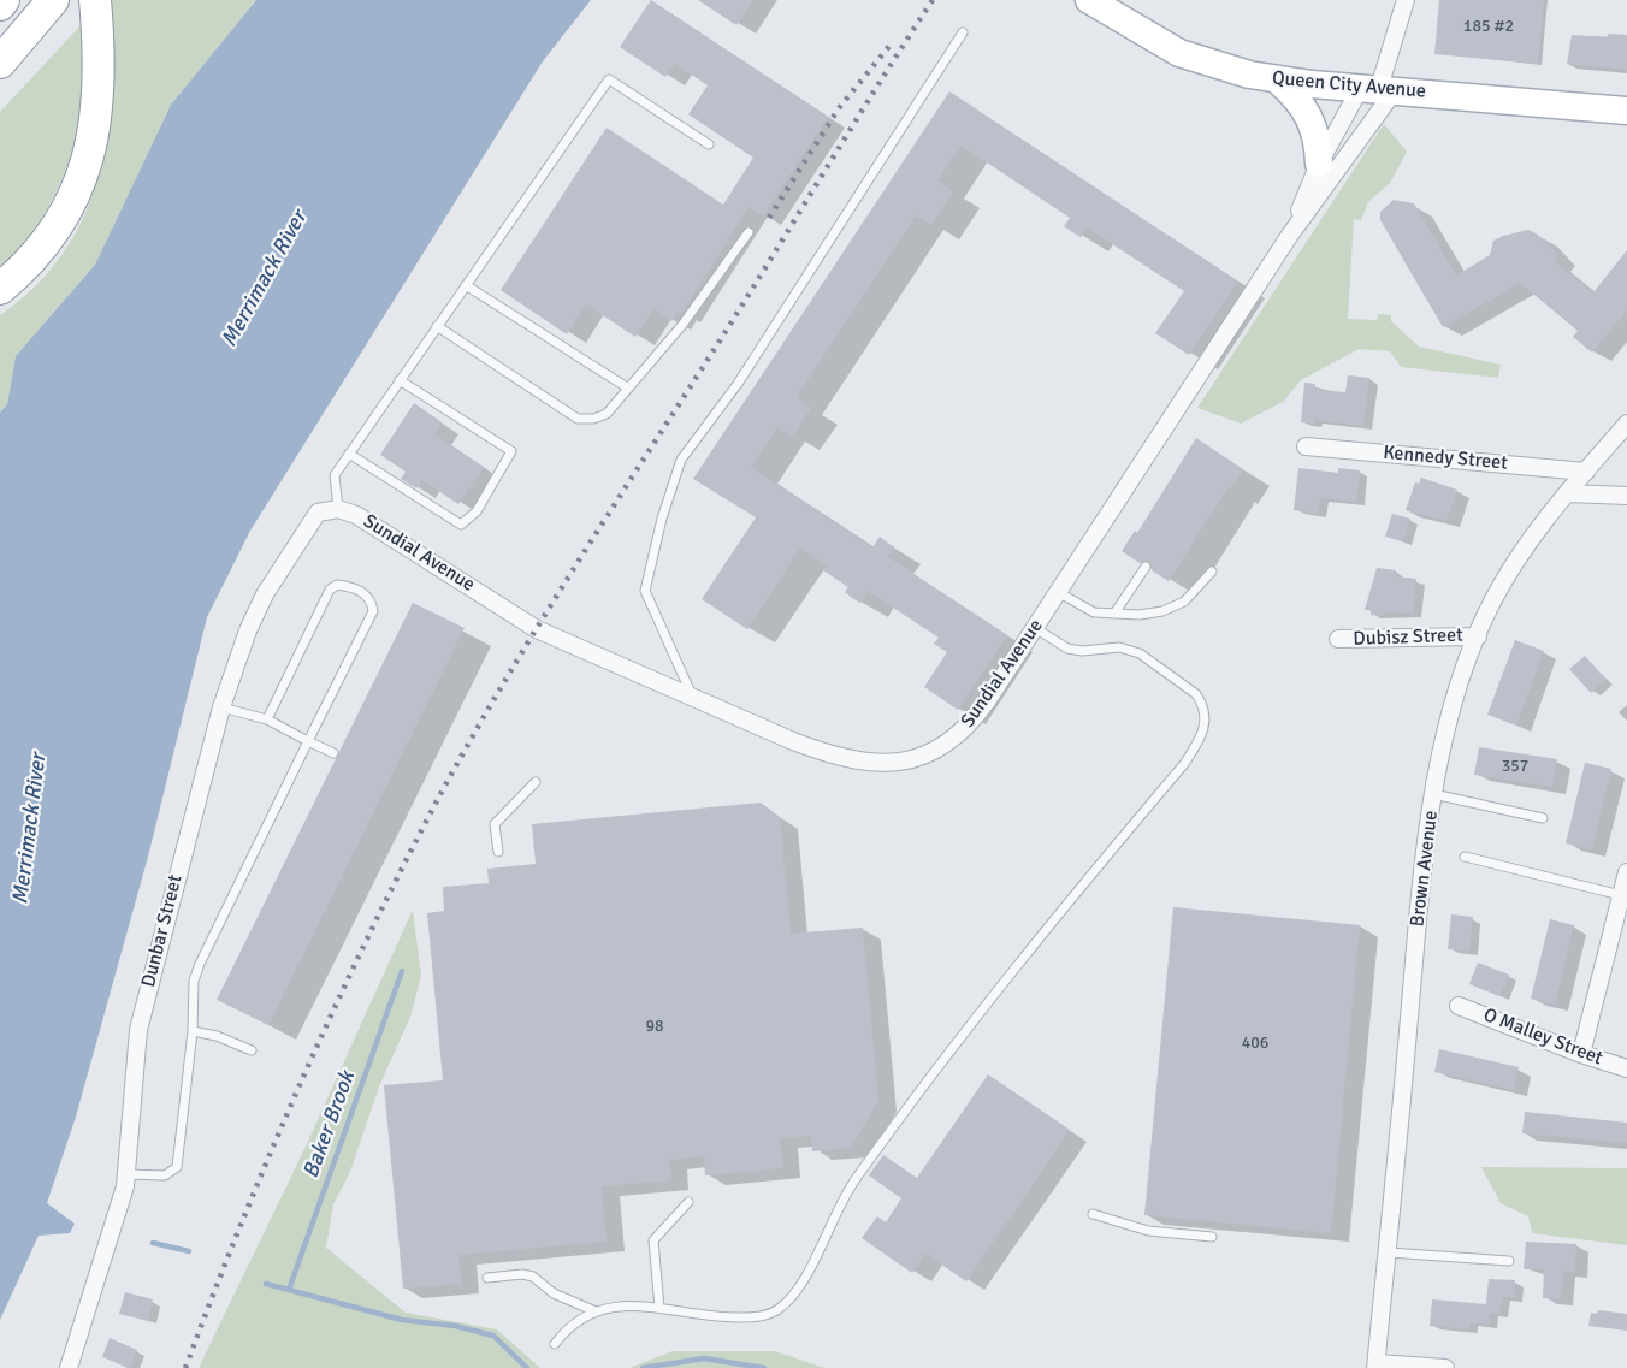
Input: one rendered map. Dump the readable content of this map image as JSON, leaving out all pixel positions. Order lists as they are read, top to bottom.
{
  "streets": {
    "main road": ["Queen City Avenue"],
    "street": [
      "Kennedy Street",
      "Sundial Avenue",
      "Dubisz Street",
      "Brown Avenue",
      "Dunbar Street",
      "O Malley Street"
    ]
  },
  "crossings": [
    ["Queen City Avenue", "Sundial Avenue"],
    ["Kennedy Street", "Brown Avenue"],
    ["Sundial Avenue", "Dunbar Street"],
    ["Dubisz Street", "Brown Avenue"]
  ],
  "water": ["Merrimack River", "Baker Brook"],
  "house_numbers": [
    "185 #2",
    "357",
    "98",
    "406"
  ]
}
